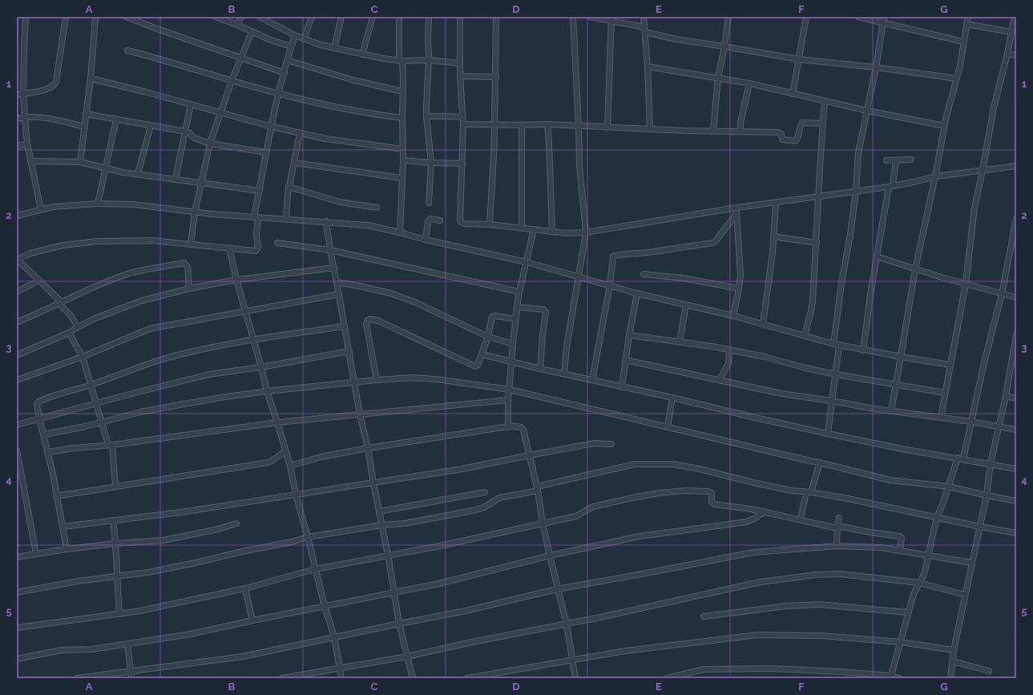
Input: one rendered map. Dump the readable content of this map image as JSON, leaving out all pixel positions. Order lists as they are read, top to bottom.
{
  "grid": {
    "columns": [
      "A",
      "B",
      "C",
      "D",
      "E",
      "F",
      "G"
    ],
    "rows": [
      "1",
      "2",
      "3",
      "4",
      "5"
    ]
  }
}
